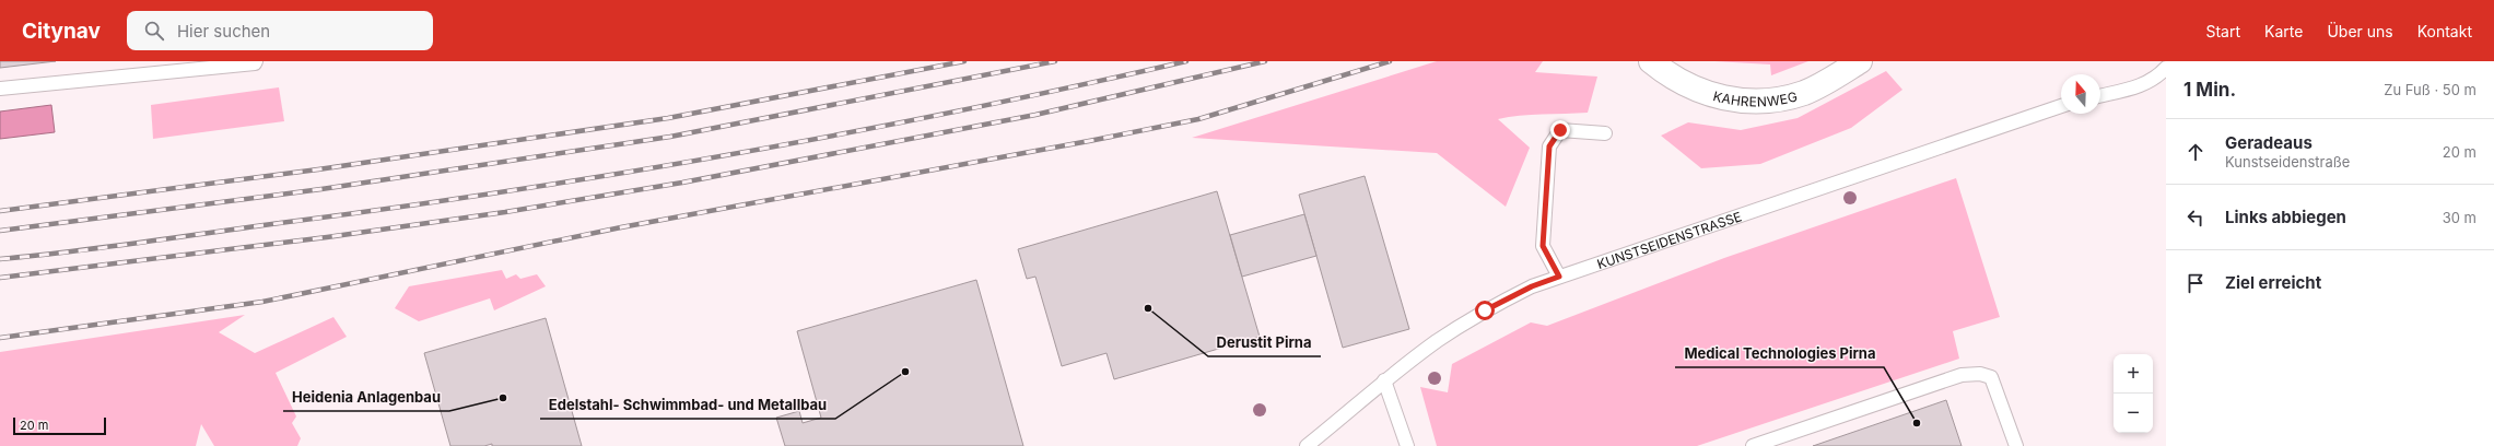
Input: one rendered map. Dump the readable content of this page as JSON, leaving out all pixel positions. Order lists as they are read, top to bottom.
{
  "streets": {
    "street": ["KAHRENWEG"],
    "lane": ["KUNSTSEIDENSTRASSE"]
  },
  "places": [
    "Derustit Pirna",
    "Edelstahl- Schwimmbad- und Metallbau",
    "Heidenia Anlagenbau",
    "Medical Technologies Pirna"
  ],
  "scale_bar": "20 m",
  "north": "top",
  "page": {
    "header": "Citynav",
    "search": "Hier suchen",
    "nav": [
      "Start",
      "Karte",
      "Über uns",
      "Kontakt"
    ],
    "heading": ["1 Min.", "Zu Fuß · 50 m"],
    "list": [
      ["Geradeaus", "Kunstseidenstraße", "20 m"],
      ["Links abbiegen", "30 m"],
      "Ziel erreicht"
    ],
    "map_buttons": ["+", "−"],
    "scale": "20 m"
  }
}
